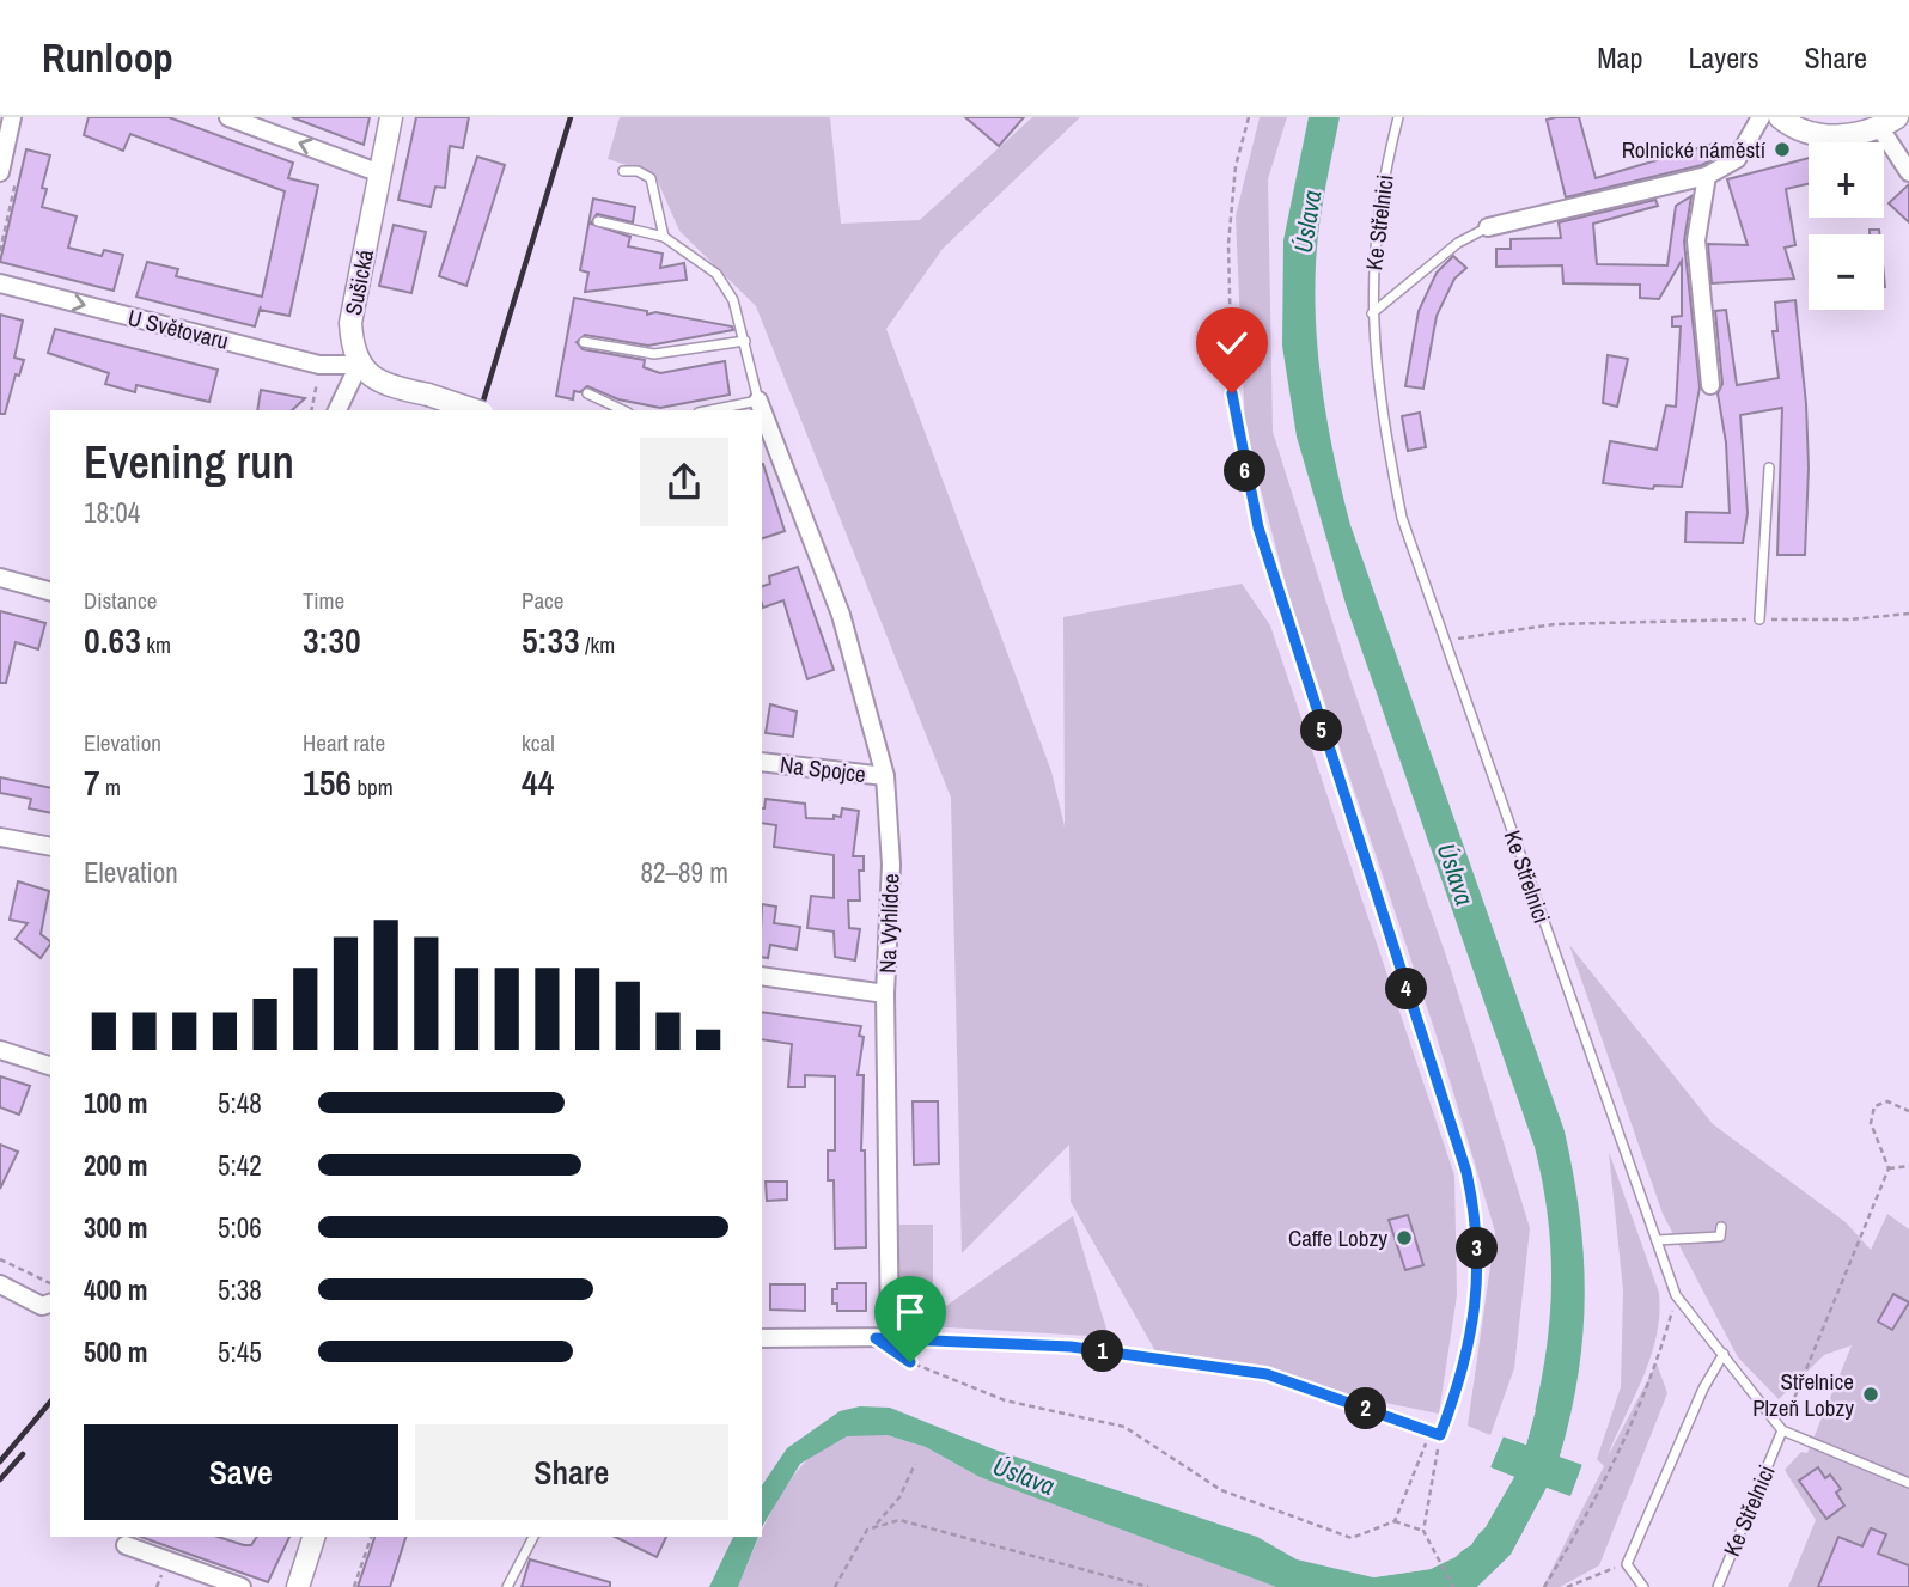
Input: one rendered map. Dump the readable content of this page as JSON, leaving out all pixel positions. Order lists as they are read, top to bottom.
{
  "streets": {
    "street": [
      "Sušická",
      "U Světovaru",
      "Na Spojce",
      "Na Vyhlídce"
    ],
    "lane": ["Ke Střelnici"]
  },
  "crossings": [
    ["Sušická", "U Světovaru"],
    ["Na Spojce", "Na Vyhlídce"]
  ],
  "one_way": ["U Světovaru"],
  "water": ["Úslava"],
  "places": ["Rolnické náměstí", "Caffe Lobzy", "Střelnice Plzeň Lobzy"],
  "page": {
    "header": "Runloop",
    "nav": ["Map", "Layers", "Share"],
    "map_buttons": ["+", "−"],
    "heading": ["Evening run", "18:04"],
    "pins": [
      "6",
      "5",
      "4",
      "3",
      "1",
      "2"
    ],
    "stats": [
      ["Distance", "0.63 km"],
      ["Time", "3:30"],
      ["Pace", "5:33 /km"],
      ["Elevation", "7 m"],
      ["Heart rate", "156 bpm"],
      ["kcal", "44"]
    ],
    "chart": ["Elevation", "82–89 m"],
    "list": [
      {
        "name": "100 m",
        "note": "5:48"
      },
      {
        "name": "200 m",
        "note": "5:42"
      },
      {
        "name": "300 m",
        "note": "5:06"
      },
      {
        "name": "400 m",
        "note": "5:38"
      },
      {
        "name": "500 m",
        "note": "5:45"
      }
    ],
    "buttons": ["Save", "Share"]
  }
}
